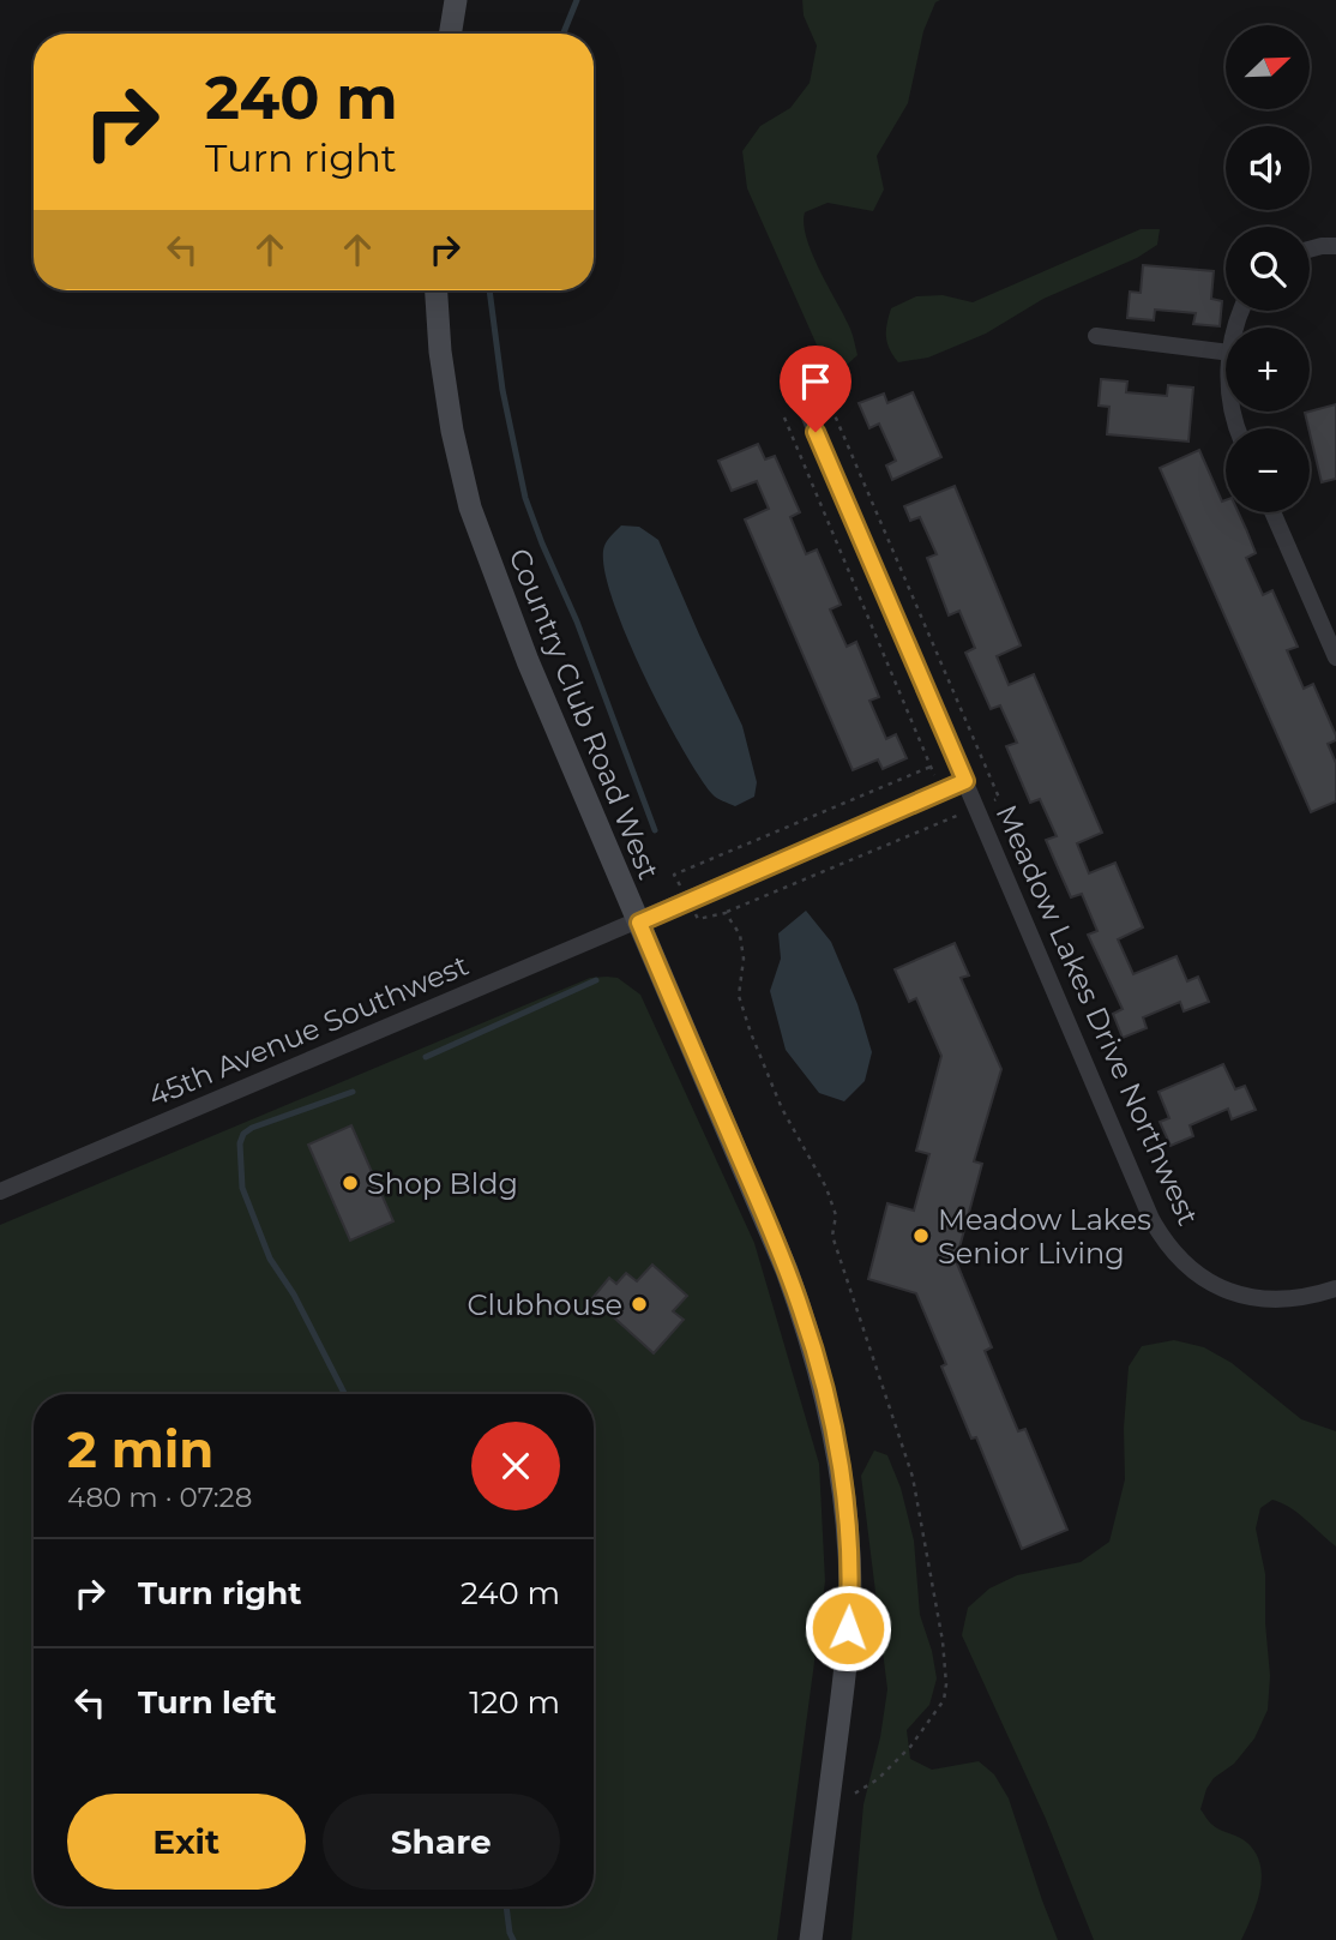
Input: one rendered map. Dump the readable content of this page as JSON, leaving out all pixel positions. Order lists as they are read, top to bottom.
{
  "streets": {
    "main road": ["Country Club Road West"],
    "street": ["Meadow Lakes Drive Northwest", "45th Avenue Southwest"]
  },
  "crossings": [
    ["Country Club Road West", "45th Avenue Southwest"],
    ["Meadow Lakes Drive Northwest", "45th Avenue Southwest"]
  ],
  "places": ["Shop Bldg", "Meadow Lakes Senior Living", "Clubhouse"],
  "north": "top right",
  "page": {
    "map_buttons": ["+", "−"],
    "turn": ["240 m", "Turn right"],
    "heading": ["2 min", "480 m · 07:28"],
    "list": [
      {
        "name": "Turn right",
        "value": "240 m"
      },
      {
        "name": "Turn left",
        "value": "120 m"
      }
    ],
    "buttons": ["Exit", "Share"]
  }
}
